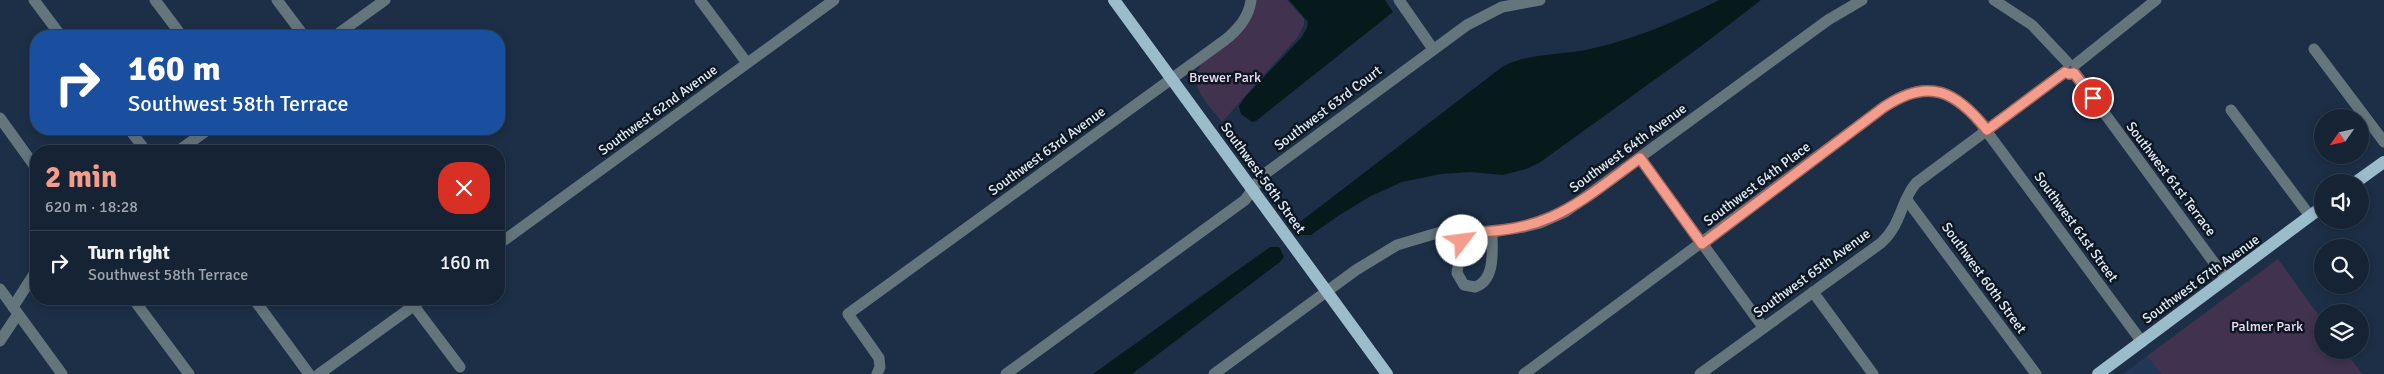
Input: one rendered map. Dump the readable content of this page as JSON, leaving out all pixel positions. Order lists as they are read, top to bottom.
{
  "streets": {
    "main road": ["Southwest 56th Street", "Southwest 67th Avenue"],
    "street": [
      "Southwest 63rd Court",
      "Southwest 62nd Avenue",
      "Southwest 64th Avenue",
      "Southwest 63rd Avenue",
      "Southwest 61st Terrace",
      "Southwest 64th Place",
      "Southwest 61st Street",
      "Southwest 65th Avenue",
      "Southwest 60th Street"
    ]
  },
  "crossings": [
    ["Southwest 63rd Court", "Southwest 56th Street"],
    ["Southwest 64th Avenue", "Southwest 56th Street"],
    ["Southwest 63rd Avenue", "Southwest 56th Street"],
    ["Southwest 61st Terrace", "Southwest 65th Avenue"],
    ["Southwest 61st Terrace", "Southwest 67th Avenue"],
    ["Southwest 64th Place", "Southwest 61st Street"],
    ["Southwest 64th Place", "Southwest 65th Avenue"],
    ["Southwest 61st Street", "Southwest 65th Avenue"],
    ["Southwest 61st Street", "Southwest 67th Avenue"],
    ["Southwest 65th Avenue", "Southwest 60th Street"]
  ],
  "parks": ["Brewer Park", "Palmer Park"],
  "north": "bottom left",
  "page": {
    "turn": ["160 m", "Southwest 58th Terrace"],
    "heading": ["2 min", "620 m · 18:28"],
    "list": [
      {
        "name": "Turn right",
        "note": "Southwest 58th Terrace",
        "value": "160 m"
      }
    ]
  }
}
